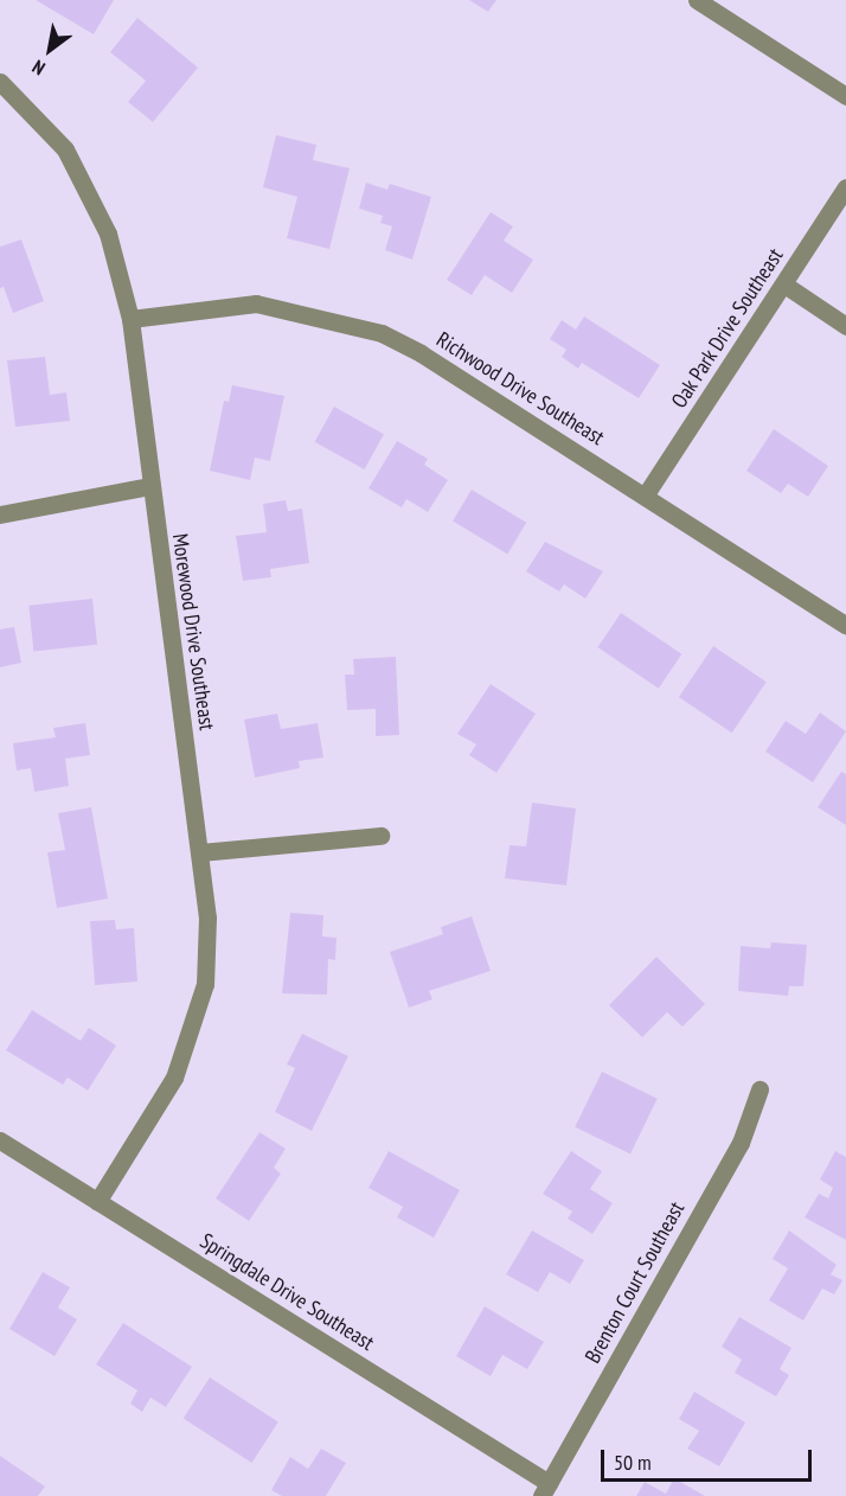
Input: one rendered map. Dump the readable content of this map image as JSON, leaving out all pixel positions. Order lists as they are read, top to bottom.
{
  "streets": {
    "street": [
      "Oak Park Drive Southeast",
      "Richwood Drive Southeast",
      "Morewood Drive Southeast",
      "Brenton Court Southeast",
      "Springdale Drive Southeast"
    ]
  },
  "crossings": [
    ["Oak Park Drive Southeast", "Richwood Drive Southeast"],
    ["Richwood Drive Southeast", "Morewood Drive Southeast"],
    ["Morewood Drive Southeast", "Springdale Drive Southeast"],
    ["Brenton Court Southeast", "Springdale Drive Southeast"]
  ],
  "scale_bar": "50 m",
  "north": "bottom left"
}
